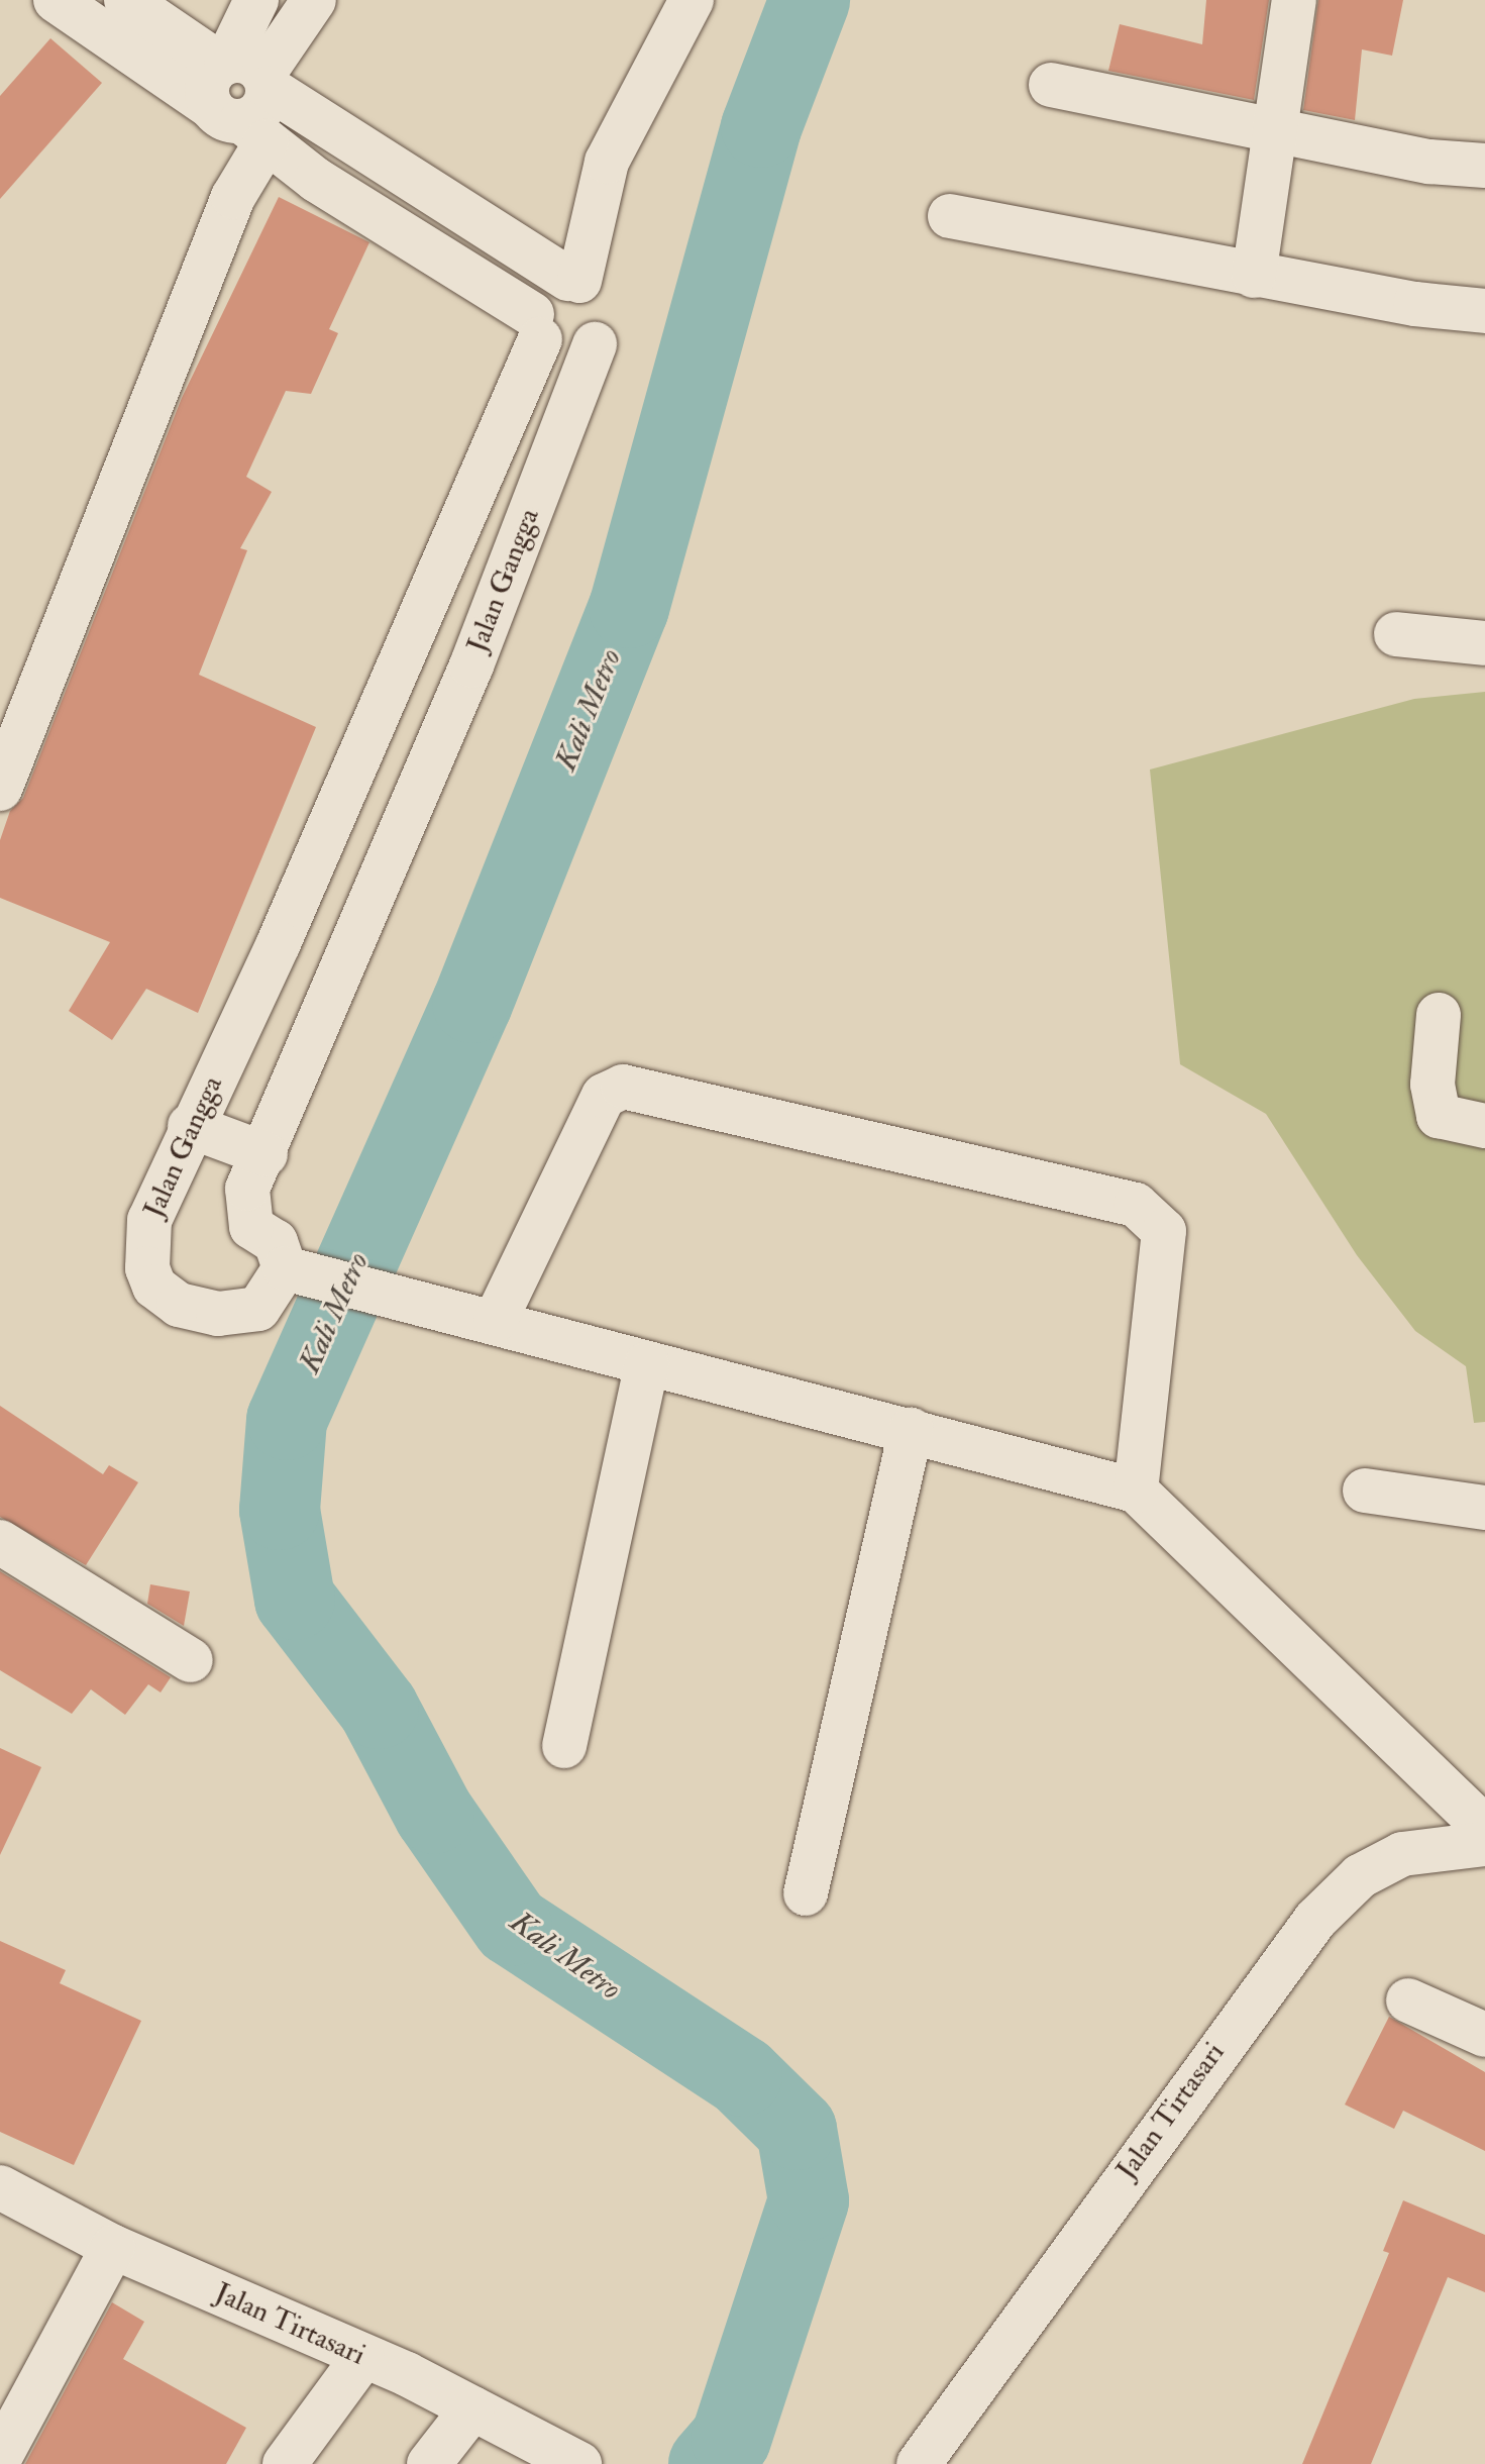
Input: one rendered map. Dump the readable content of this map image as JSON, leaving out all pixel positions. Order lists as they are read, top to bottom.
{
  "streets": {
    "street": ["Jalan Gangga", "Jalan Tirtasari"]
  },
  "water": ["Kali Metro"]
}
